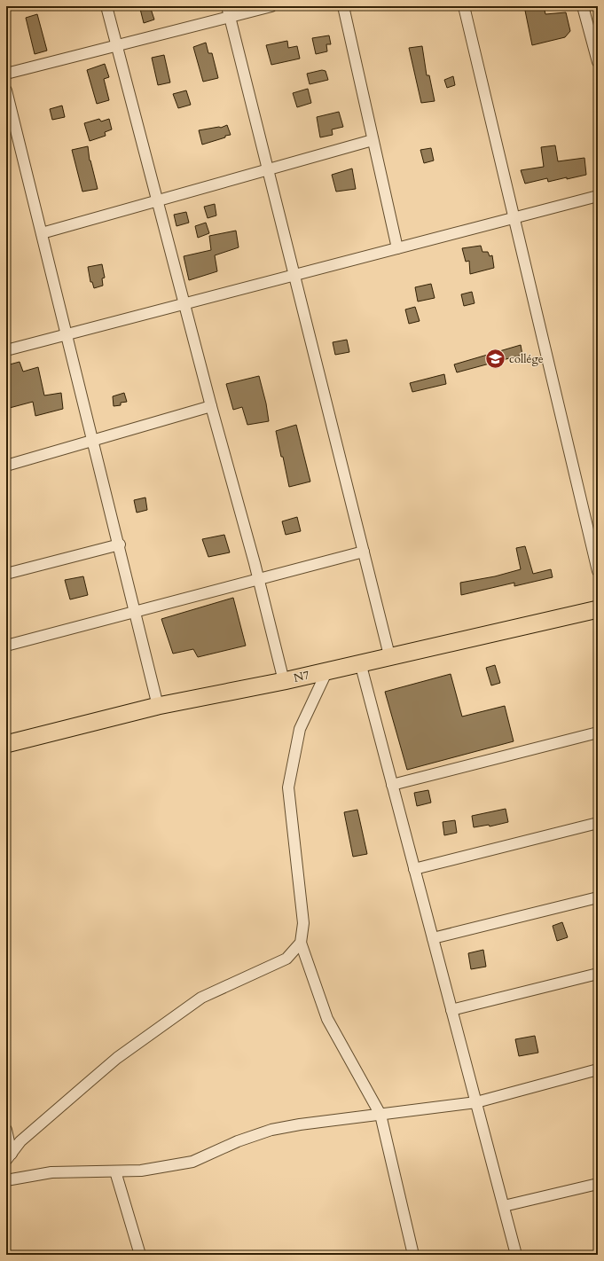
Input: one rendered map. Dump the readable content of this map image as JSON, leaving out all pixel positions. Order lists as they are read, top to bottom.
{
  "streets": {
    "main road": ["N7"]
  },
  "places": {
    "school or university": ["collége"]
  }
}
